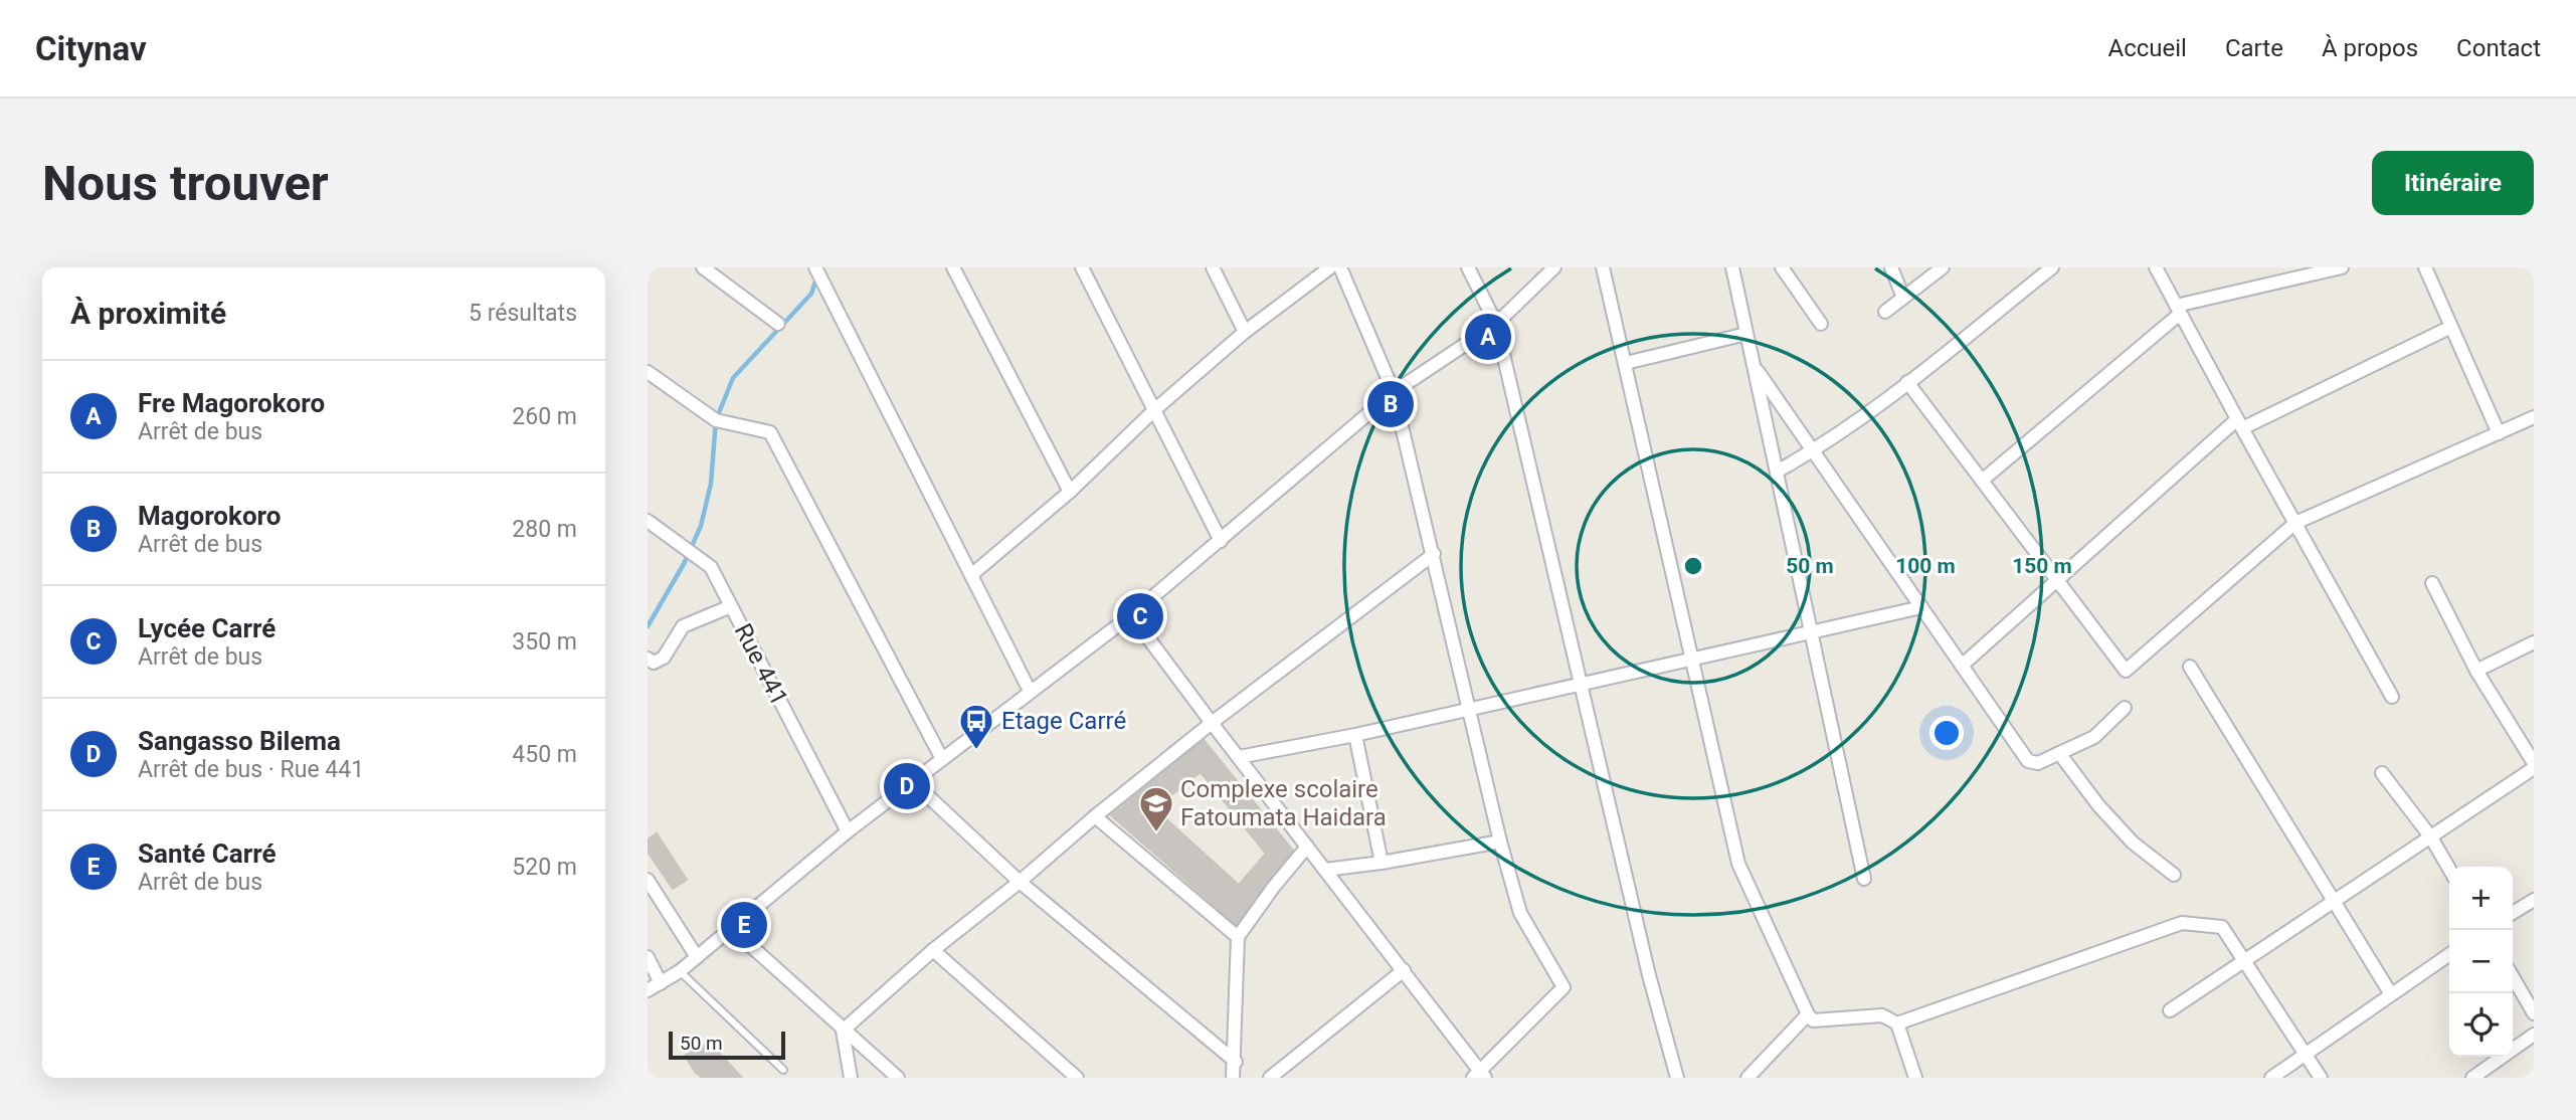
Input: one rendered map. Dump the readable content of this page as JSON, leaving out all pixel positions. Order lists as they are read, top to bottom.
{
  "streets": {
    "street": ["Rue 441"]
  },
  "places": {
    "bus stop": ["Etage Carré"],
    "school or university": ["Complexe scolaire Fatoumata Haidara"]
  },
  "scale_bar": "50 m",
  "page": {
    "header": "Citynav",
    "nav": [
      "Accueil",
      "Carte",
      "À propos",
      "Contact"
    ],
    "buttons": "Itinéraire",
    "title": "Nous trouver",
    "heading": ["À proximité", "5 résultats"],
    "pins": [
      "A",
      "B",
      "C",
      "D",
      "E"
    ],
    "list": [
      {
        "mark": "A",
        "name": "Fre Magorokoro",
        "note": "Arrêt de bus",
        "value": "260 m"
      },
      {
        "mark": "B",
        "name": "Magorokoro",
        "note": "Arrêt de bus",
        "value": "280 m"
      },
      {
        "mark": "C",
        "name": "Lycée Carré",
        "note": "Arrêt de bus",
        "value": "350 m"
      },
      {
        "mark": "D",
        "name": "Sangasso Bilema",
        "note": "Arrêt de bus · Rue 441",
        "value": "450 m"
      },
      {
        "mark": "E",
        "name": "Santé Carré",
        "note": "Arrêt de bus",
        "value": "520 m"
      }
    ],
    "map_buttons": ["+", "−"],
    "scale": "50 m"
  },
  "rings": ["50 m", "100 m", "150 m"]
}
